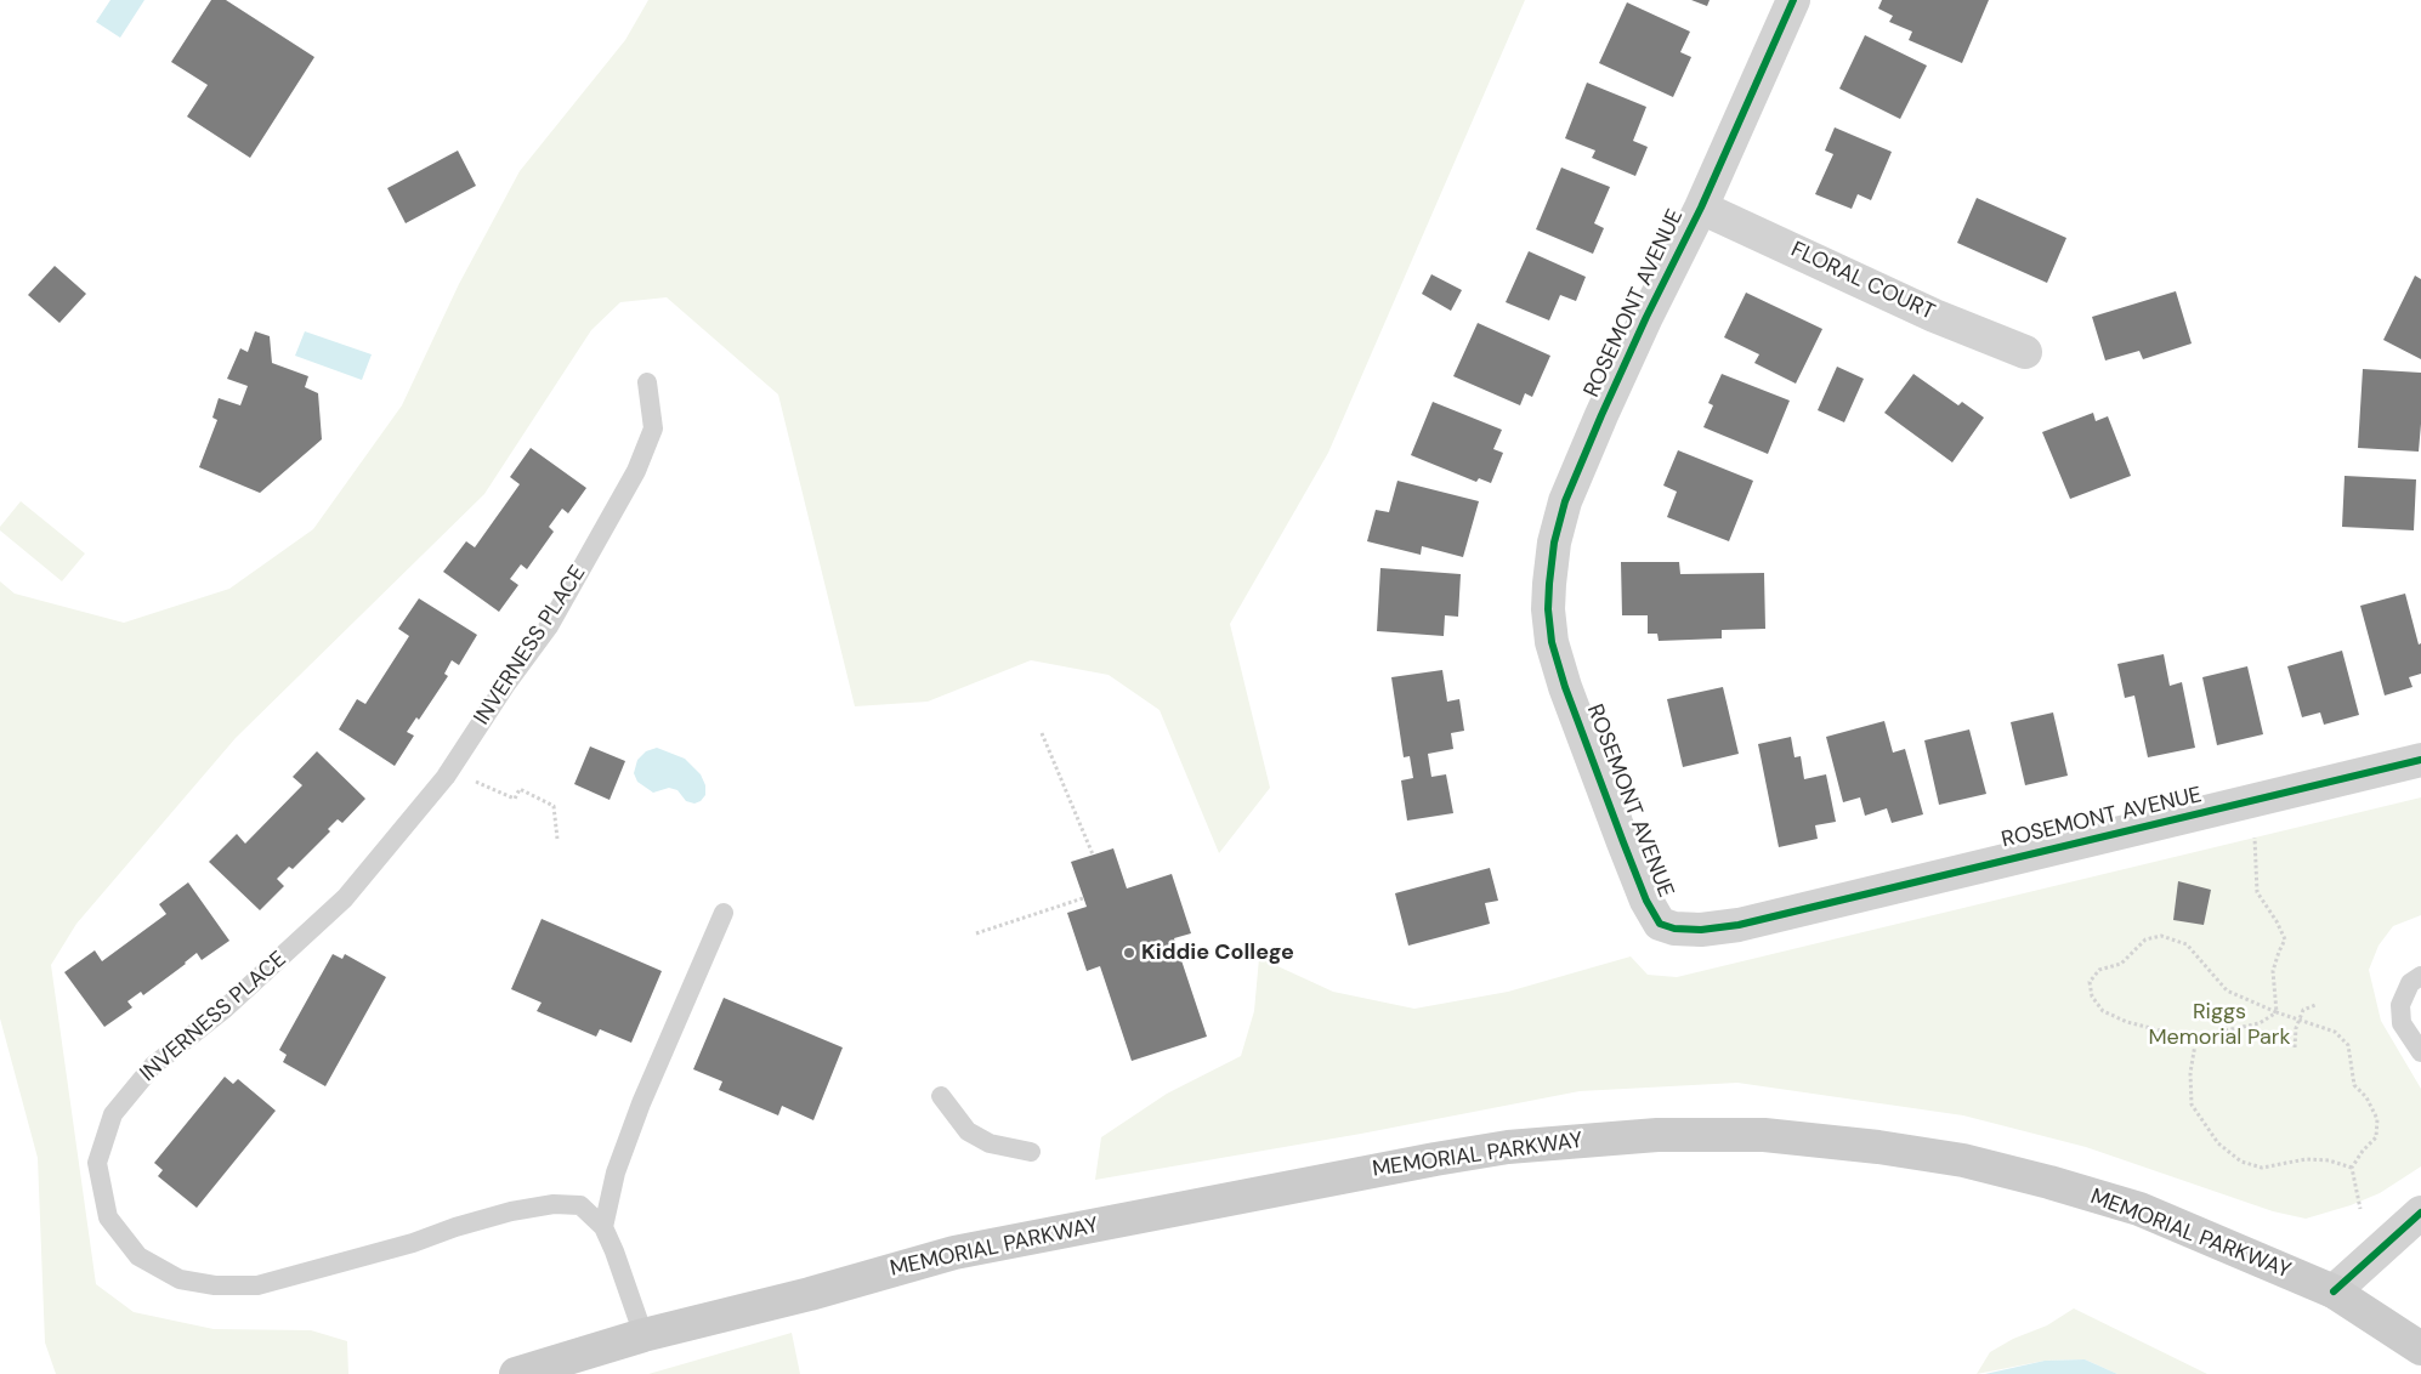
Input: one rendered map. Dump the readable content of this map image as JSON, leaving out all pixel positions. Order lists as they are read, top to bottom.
{
  "streets": {
    "main road": ["MEMORIAL PARKWAY"],
    "street": ["FLORAL COURT", "ROSEMONT AVENUE"],
    "lane": ["INVERNESS PLACE"]
  },
  "crossings": [
    ["FLORAL COURT", "ROSEMONT AVENUE"],
    ["INVERNESS PLACE", "MEMORIAL PARKWAY"]
  ],
  "parks": ["Riggs Memorial Park"],
  "places": ["Kiddie College"]
}
